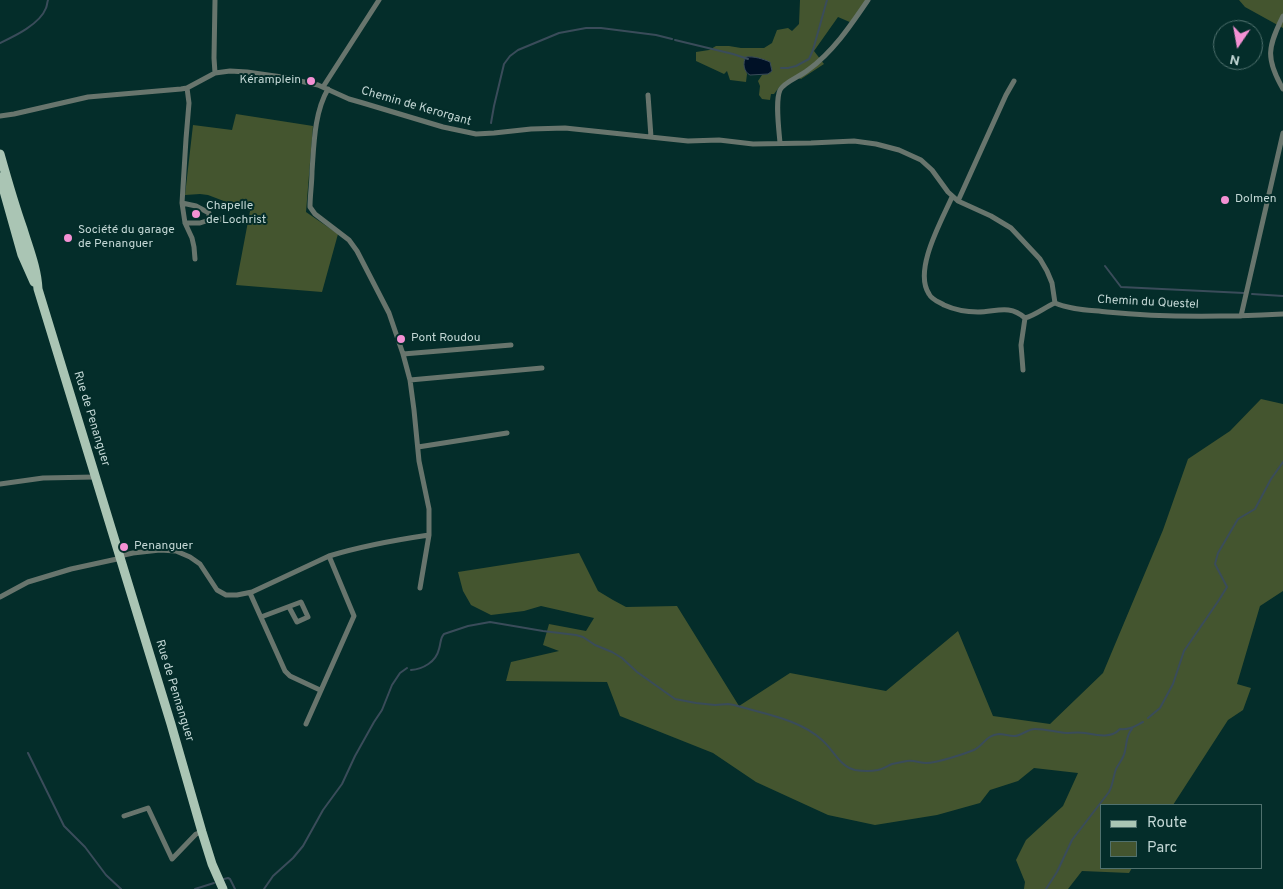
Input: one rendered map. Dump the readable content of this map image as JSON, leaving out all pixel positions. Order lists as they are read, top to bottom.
{
  "streets": {
    "main road": ["Rue de Penanguer", "Rue de Pennanguer"],
    "street": ["Chemin de Kerorgant", "Chemin du Questel"]
  },
  "crossings": [
    ["Rue de Penanguer", "Rue de Pennanguer"]
  ],
  "places": [
    "Kéramplein",
    "Dolmen",
    "Chapelle de Lochrist",
    "Société du garage de Penanguer",
    "Pont Roudou",
    "Penanguer"
  ],
  "legend": ["Route", "Parc"],
  "north": "bottom"
}
